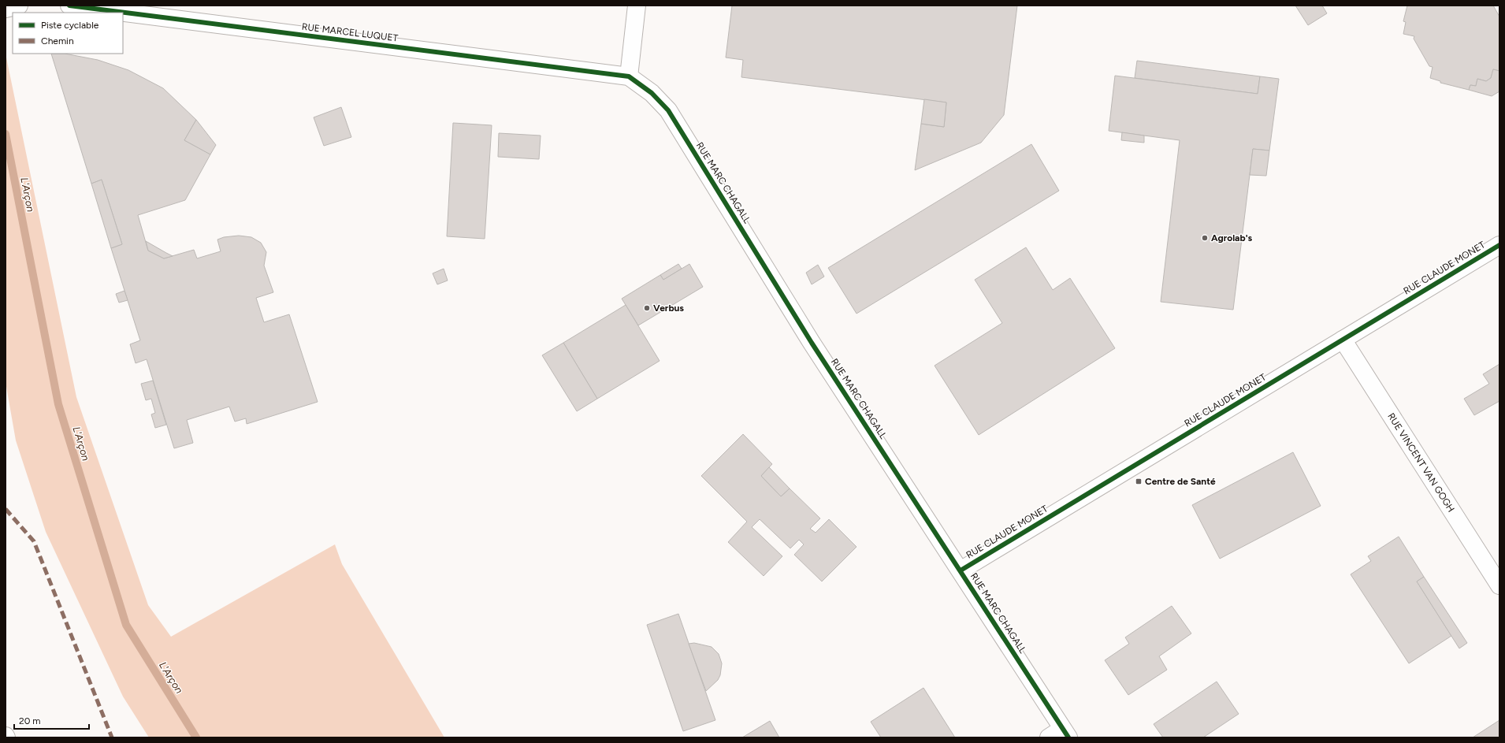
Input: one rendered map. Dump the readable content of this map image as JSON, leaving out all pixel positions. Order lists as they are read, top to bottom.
{
  "streets": {
    "street": [
      "RUE MARCEL LUQUET",
      "RUE MARC CHAGALL",
      "RUE CLAUDE MONET",
      "RUE VINCENT VAN GOGH"
    ]
  },
  "crossings": [
    ["RUE MARCEL LUQUET", "RUE MARC CHAGALL"],
    ["RUE MARC CHAGALL", "RUE CLAUDE MONET"],
    ["RUE CLAUDE MONET", "RUE VINCENT VAN GOGH"]
  ],
  "water": ["L'Arçon"],
  "places": {
    "other": ["Agrolab's", "Verbus"],
    "transit": ["Centre de Santé"]
  },
  "legend": ["Piste cyclable", "Chemin"],
  "scale_bar": "20 m"
}
